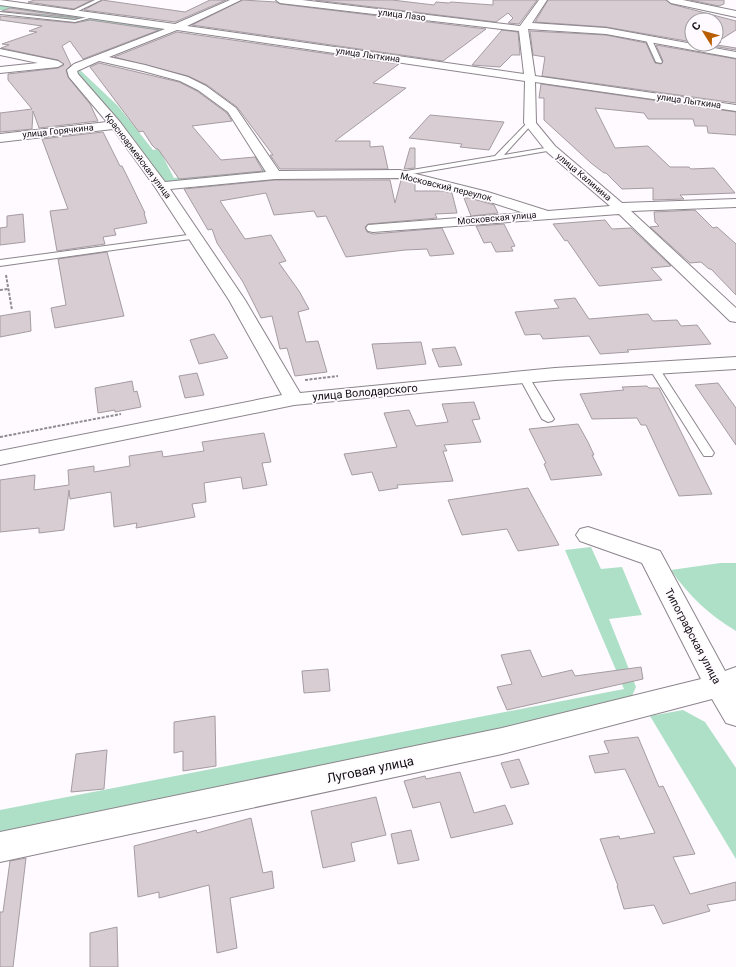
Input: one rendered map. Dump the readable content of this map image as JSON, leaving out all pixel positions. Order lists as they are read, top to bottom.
{
  "streets": {
    "street": [
      "улица Лазо",
      "улица Лыткина",
      "улица Горячкина",
      "Красноармейская улица",
      "улица Калинина",
      "Московский переулок",
      "Московская улица",
      "улица Володарского",
      "Типографская улица",
      "Луговая улица"
    ]
  },
  "crossings": [
    ["улица Горячкина", "Красноармейская улица"],
    ["Красноармейская улица", "Московский переулок"],
    ["Красноармейская улица", "улица Володарского"],
    ["улица Калинина", "Московская улица"],
    ["Московский переулок", "Московская улица"],
    ["Типографская улица", "Луговая улица"]
  ],
  "north": "top left"
}
